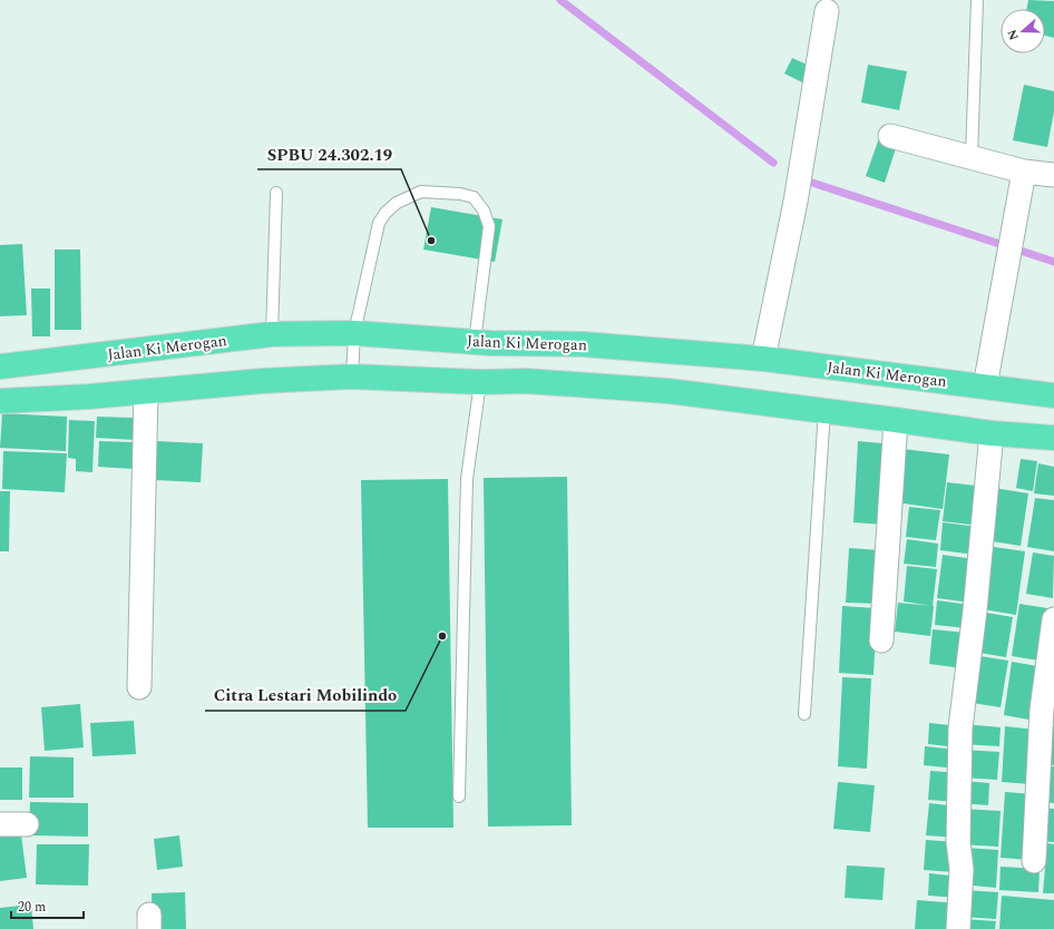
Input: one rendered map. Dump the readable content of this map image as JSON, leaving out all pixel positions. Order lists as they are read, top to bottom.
{
  "streets": {
    "highway": ["Jalan Ki Merogan"]
  },
  "places": ["SPBU 24.302.19", "Citra Lestari Mobilindo"],
  "scale_bar": "20 m",
  "north": "left"
}
